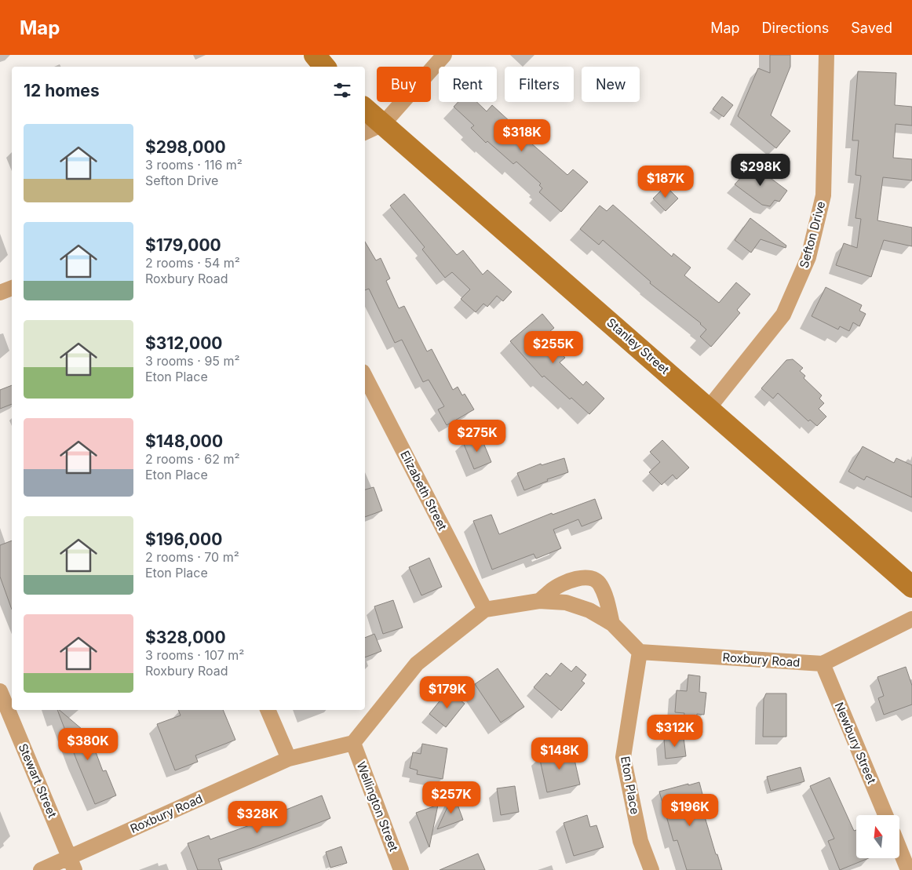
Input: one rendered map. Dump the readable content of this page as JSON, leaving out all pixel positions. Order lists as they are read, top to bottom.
{
  "streets": {
    "main road": ["Stanley Street"],
    "street": [
      "Sefton Drive",
      "Elizabeth Street",
      "Roxbury Road",
      "Newbury Street",
      "Stewart Street",
      "Eton Place",
      "Wellington Street"
    ]
  },
  "crossings": [
    ["Sefton Drive", "Stanley Street"],
    ["Roxbury Road", "Newbury Street"],
    ["Roxbury Road", "Stewart Street"],
    ["Roxbury Road", "Eton Place"],
    ["Roxbury Road", "Wellington Street"]
  ],
  "north": "top",
  "page": {
    "header": "Map",
    "nav": ["Map", "Directions", "Saved"],
    "chip": [
      "Buy",
      "Rent",
      "Filters",
      "New"
    ],
    "heading": "12 homes",
    "list": [
      {
        "name": "$298,000",
        "note": "3 rooms · 116 m² · Sefton Drive"
      },
      {
        "name": "$179,000",
        "note": "2 rooms · 54 m² · Roxbury Road"
      },
      {
        "name": "$312,000",
        "note": "3 rooms · 95 m² · Eton Place"
      },
      {
        "name": "$148,000",
        "note": "2 rooms · 62 m² · Eton Place"
      },
      {
        "name": "$196,000",
        "note": "2 rooms · 70 m² · Eton Place"
      },
      {
        "name": "$328,000",
        "note": "3 rooms · 107 m² · Roxbury Road"
      }
    ],
    "price": [
      "$318K",
      "$298K",
      "$187K",
      "$255K",
      "$275K",
      "$179K",
      "$312K",
      "$380K",
      "$148K",
      "$257K",
      "$196K",
      "$328K"
    ]
  }
}
